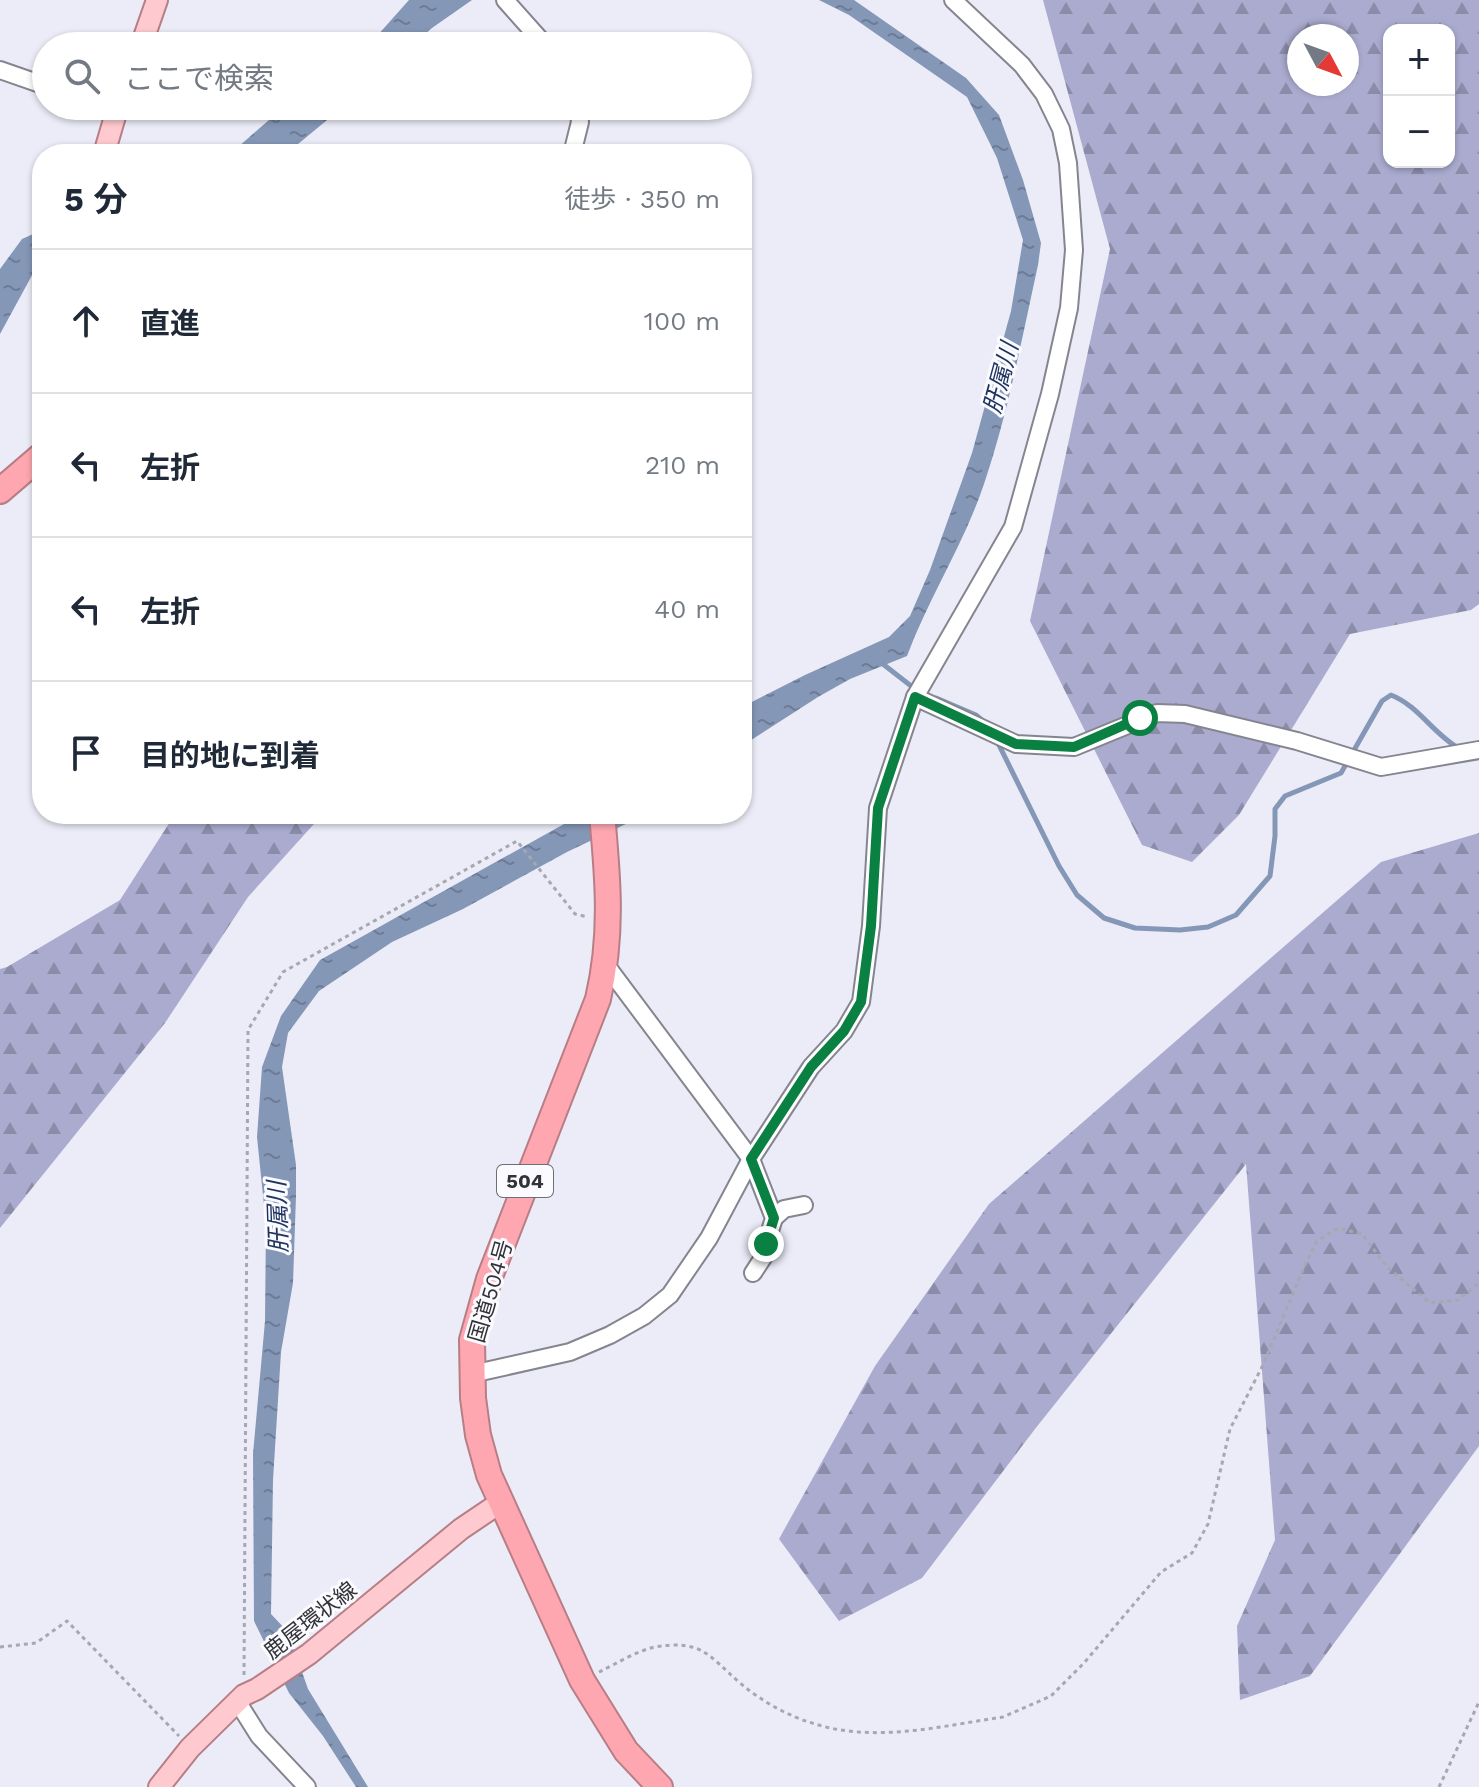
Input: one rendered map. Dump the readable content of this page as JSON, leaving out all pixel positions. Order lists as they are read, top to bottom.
{
  "streets": {
    "highway": ["504", "国道504号"],
    "main road": ["鹿屋環状線"]
  },
  "crossings": [
    ["国道504号", "鹿屋環状線"]
  ],
  "water": ["肝属川"],
  "north": "bottom right",
  "page": {
    "map_buttons": ["+", "−"],
    "search": "ここで検索",
    "heading": ["5 分", "徒歩 · 350 m"],
    "list": [
      ["直進", "100 m"],
      ["左折", "210 m"],
      ["左折", "40 m"],
      "目的地に到着"
    ]
  }
}
